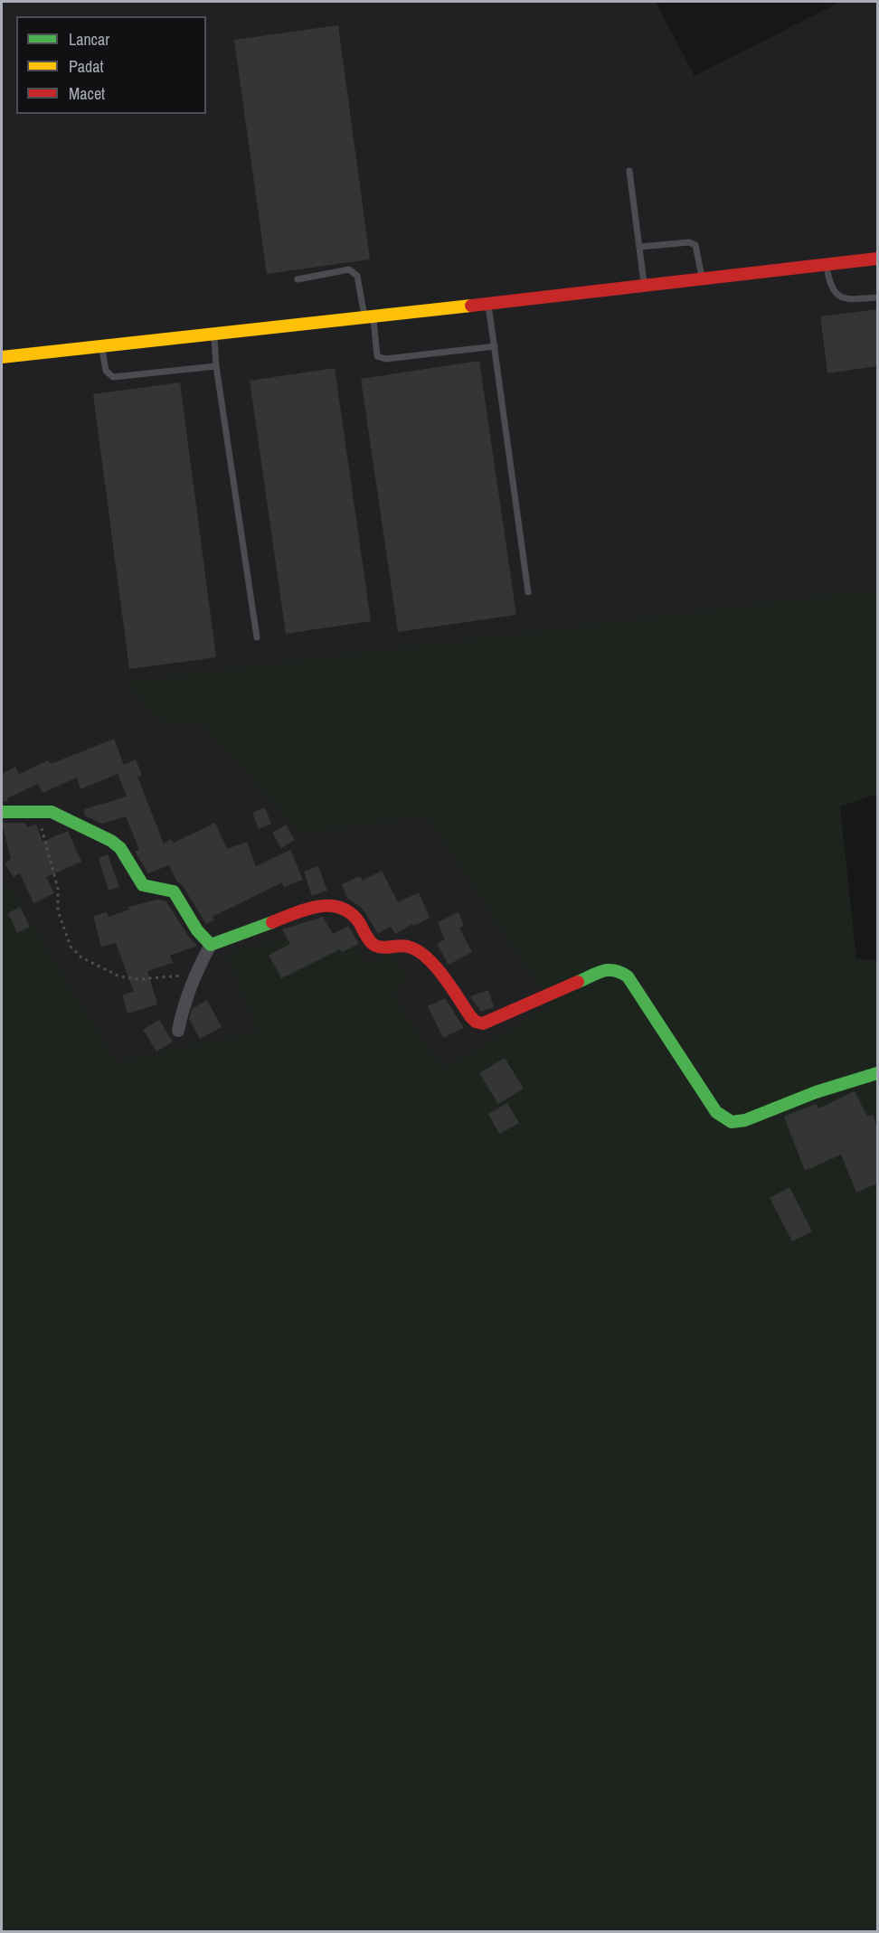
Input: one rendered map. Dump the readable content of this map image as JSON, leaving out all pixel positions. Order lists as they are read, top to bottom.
{
  "legend": ["Lancar", "Padat", "Macet"]
}
